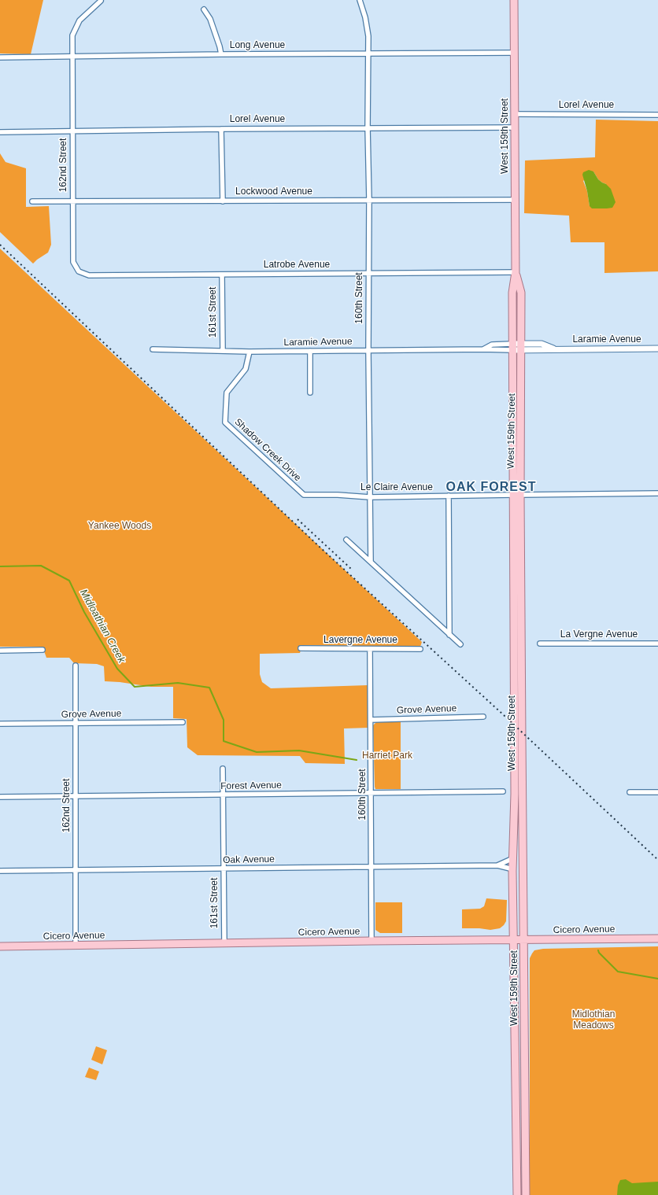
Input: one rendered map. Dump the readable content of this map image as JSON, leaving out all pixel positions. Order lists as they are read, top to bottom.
{
  "streets": {
    "main road": ["West 159th Street", "Cicero Avenue"],
    "street": [
      "Long Avenue",
      "Lorel Avenue",
      "162nd Street",
      "Lockwood Avenue",
      "Latrobe Avenue",
      "160th Street",
      "161st Street",
      "Laramie Avenue",
      "Shadow Creek Drive",
      "Le Claire Avenue",
      "La Vergne Avenue",
      "Lavergne Avenue",
      "Grove Avenue",
      "Forest Avenue",
      "Oak Avenue"
    ]
  },
  "crossings": [
    ["Long Avenue", "West 159th Street"],
    ["Long Avenue", "162nd Street"],
    ["Long Avenue", "160th Street"],
    ["Lorel Avenue", "West 159th Street"],
    ["Lorel Avenue", "162nd Street"],
    ["Lorel Avenue", "160th Street"],
    ["West 159th Street", "Lockwood Avenue"],
    ["West 159th Street", "Latrobe Avenue"],
    ["West 159th Street", "Laramie Avenue"],
    ["West 159th Street", "Le Claire Avenue"],
    ["West 159th Street", "Oak Avenue"],
    ["West 159th Street", "Cicero Avenue"],
    ["162nd Street", "Lockwood Avenue"],
    ["162nd Street", "Latrobe Avenue"],
    ["162nd Street", "Grove Avenue"],
    ["162nd Street", "Forest Avenue"],
    ["162nd Street", "Oak Avenue"],
    ["162nd Street", "Cicero Avenue"],
    ["Lockwood Avenue", "160th Street"],
    ["Latrobe Avenue", "160th Street"],
    ["Latrobe Avenue", "161st Street"],
    ["160th Street", "Laramie Avenue"],
    ["160th Street", "Le Claire Avenue"],
    ["160th Street", "Lavergne Avenue"],
    ["160th Street", "Grove Avenue"],
    ["160th Street", "Forest Avenue"],
    ["160th Street", "Oak Avenue"],
    ["160th Street", "Cicero Avenue"],
    ["161st Street", "Laramie Avenue"],
    ["161st Street", "Forest Avenue"],
    ["161st Street", "Oak Avenue"],
    ["161st Street", "Cicero Avenue"],
    ["Laramie Avenue", "Shadow Creek Drive"],
    ["Shadow Creek Drive", "Le Claire Avenue"]
  ],
  "districts": ["OAK FOREST"],
  "water": ["Midloathian Creek"],
  "parks": ["Yankee Woods", "Harriet Park", "Midlothian Meadows"]
}
